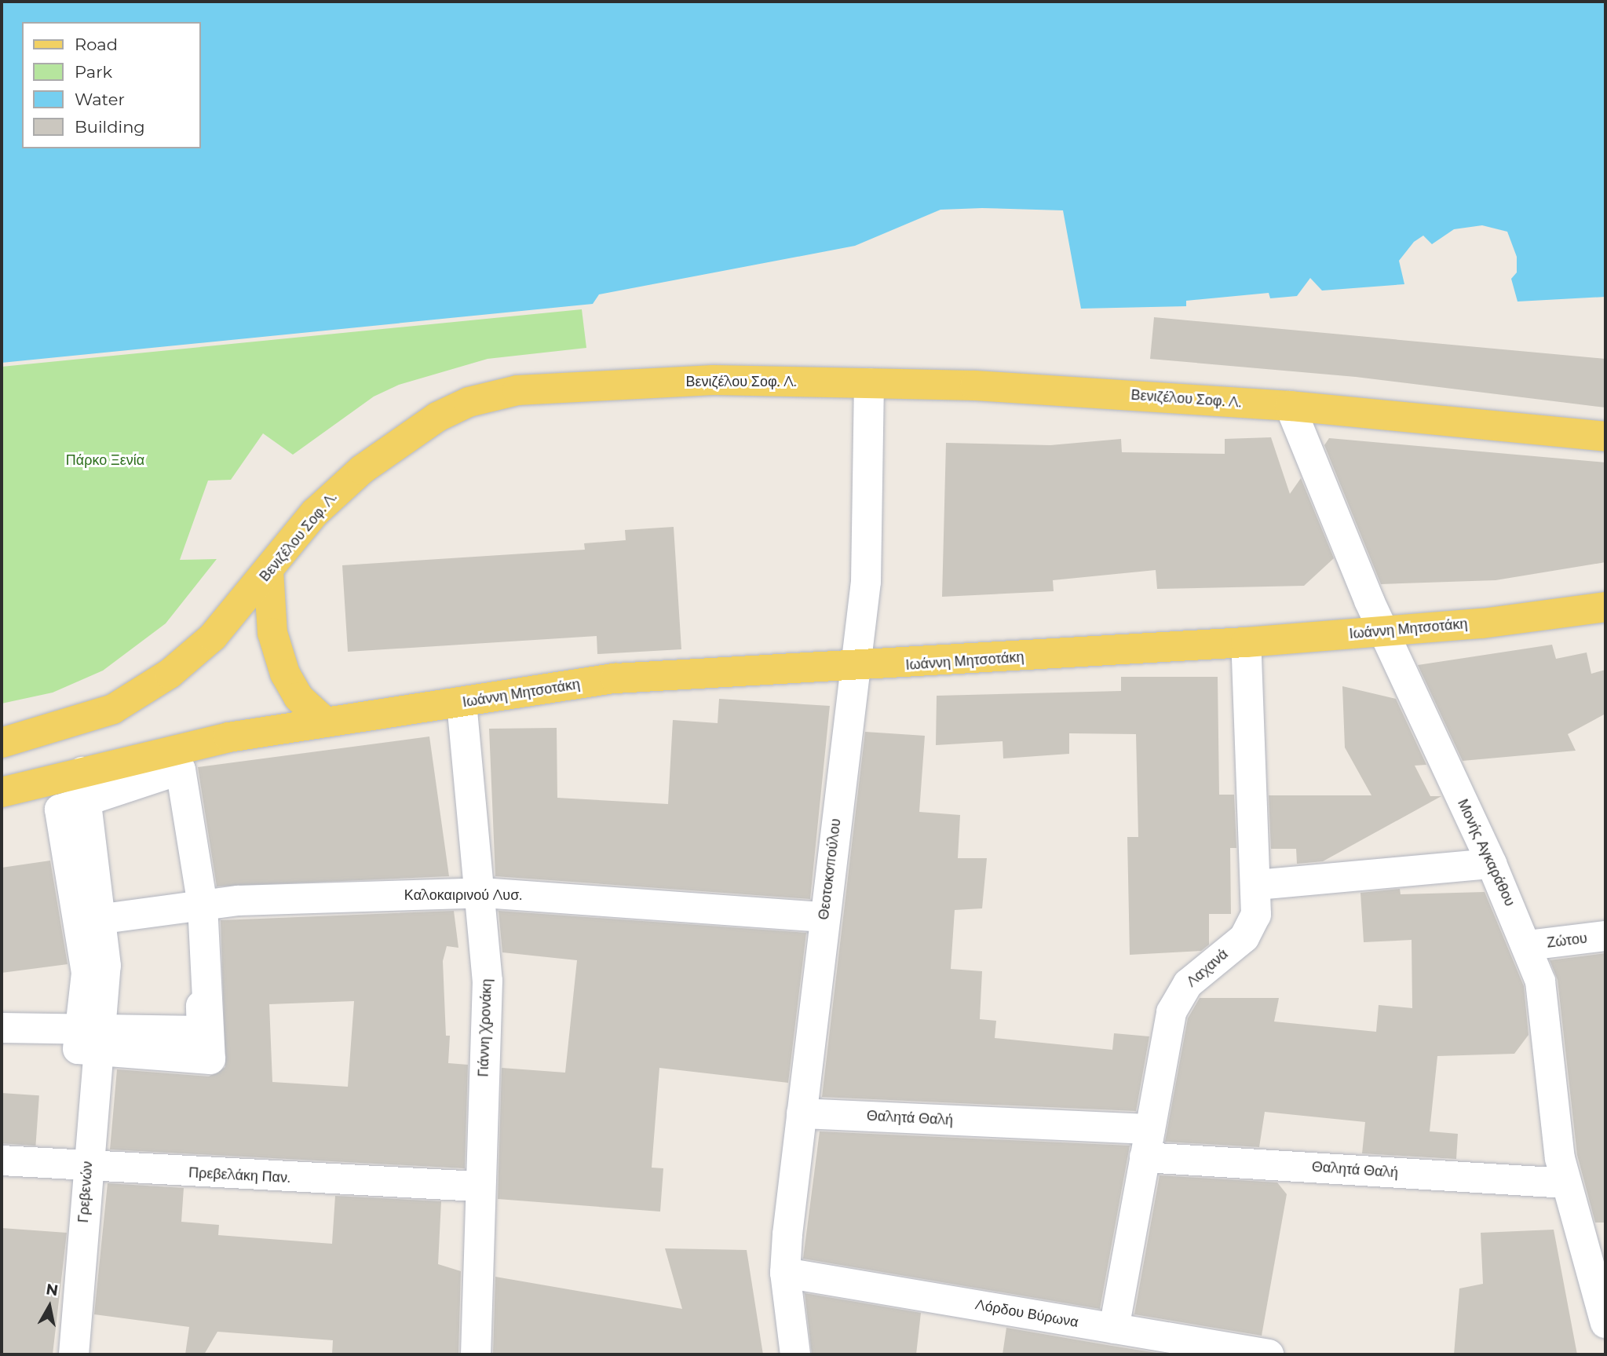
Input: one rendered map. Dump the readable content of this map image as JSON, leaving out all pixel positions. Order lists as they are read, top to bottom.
{
  "streets": {
    "main road": ["Βενιζέλου Σοφ. Λ.", "Ιωάννη Μητσοτάκη"],
    "street": [
      "Μονής Αγκαράθου",
      "Θεοτοκοπούλου",
      "Καλοκαιρινού Λυσ.",
      "Ζώτου",
      "Λαχανά",
      "Γιάννη Χρονάκη",
      "Θαλητά Θαλή",
      "Πρεβελάκη Παν.",
      "Γρεβενών",
      "Λόρδου Βύρωνα"
    ]
  },
  "crossings": [
    ["Βενιζέλου Σοφ. Λ.", "Μονής Αγκαράθου"],
    ["Βενιζέλου Σοφ. Λ.", "Θεοτοκοπούλου"],
    ["Ιωάννη Μητσοτάκη", "Μονής Αγκαράθου"],
    ["Ιωάννη Μητσοτάκη", "Θεοτοκοπούλου"],
    ["Ιωάννη Μητσοτάκη", "Λαχανά"],
    ["Ιωάννη Μητσοτάκη", "Γιάννη Χρονάκη"],
    ["Μονής Αγκαράθου", "Ζώτου"],
    ["Μονής Αγκαράθου", "Θαλητά Θαλή"],
    ["Θεοτοκοπούλου", "Καλοκαιρινού Λυσ."],
    ["Θεοτοκοπούλου", "Θαλητά Θαλή"],
    ["Θεοτοκοπούλου", "Λόρδου Βύρωνα"],
    ["Καλοκαιρινού Λυσ.", "Γιάννη Χρονάκη"],
    ["Λαχανά", "Θαλητά Θαλή"],
    ["Λαχανά", "Λόρδου Βύρωνα"],
    ["Γιάννη Χρονάκη", "Πρεβελάκη Παν."],
    ["Πρεβελάκη Παν.", "Γρεβενών"]
  ],
  "parks": ["Πάρκο Ξενία"],
  "legend": [
    "Road",
    "Park",
    "Water",
    "Building"
  ],
  "north": "top"
}
